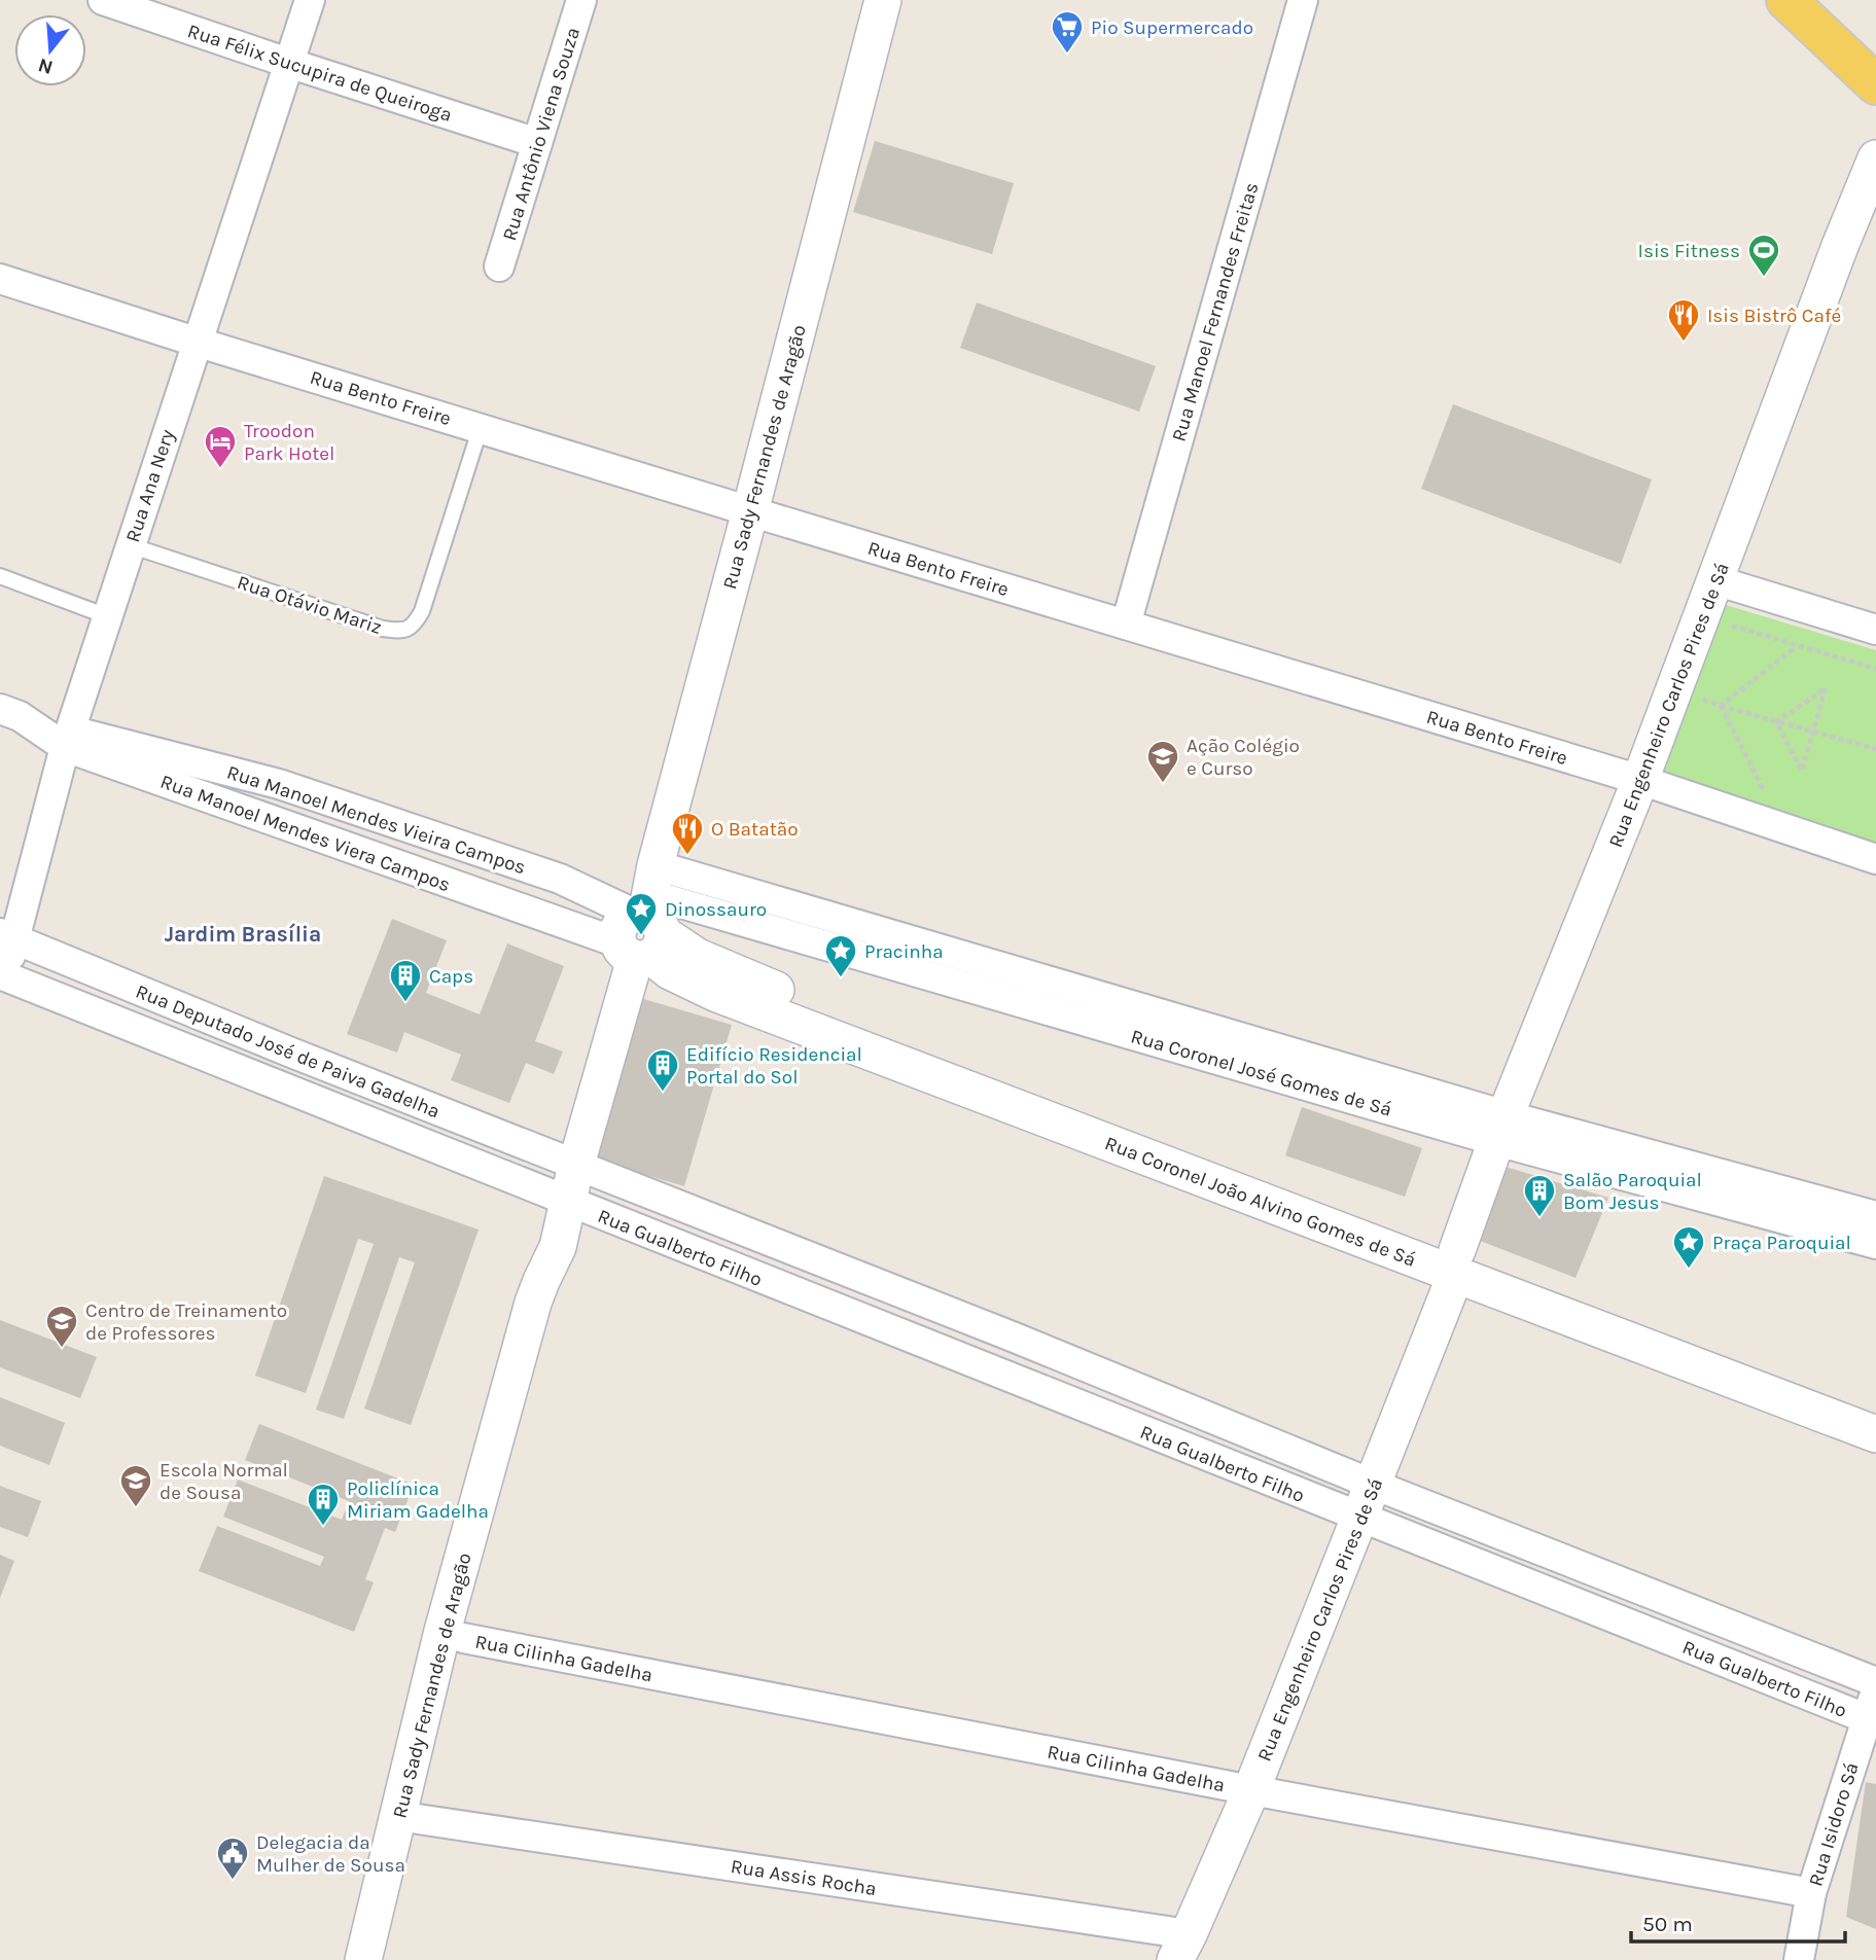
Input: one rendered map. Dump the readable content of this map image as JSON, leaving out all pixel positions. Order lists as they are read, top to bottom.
{
  "streets": {
    "street": [
      "Rua Félix Sucupira de Queiroga",
      "Rua Antônio Viena Souza",
      "Rua Manoel Fernandes Freitas",
      "Rua Bento Freire",
      "Rua Sady Fernandes de Aragão",
      "Rua Ana Nery",
      "Rua Engenheiro Carlos Pires de Sá",
      "Rua Manoel Mendes Vieira Campos",
      "Rua Manoel Mendes Viera Campos",
      "Rua Deputado José de Paiva Gadelha",
      "Rua Coronel José Gomes de Sá",
      "Rua Coronel João Alvino Gomes de Sá",
      "Rua Gualberto Filho",
      "Rua Cilinha Gadelha",
      "Rua Isidoro Sá",
      "Rua Assis Rocha"
    ],
    "lane": ["Rua Otávio Mariz"]
  },
  "crossings": [
    ["Rua Félix Sucupira de Queiroga", "Rua Antônio Viena Souza"],
    ["Rua Félix Sucupira de Queiroga", "Rua Ana Nery"],
    ["Rua Manoel Fernandes Freitas", "Rua Bento Freire"],
    ["Rua Bento Freire", "Rua Sady Fernandes de Aragão"],
    ["Rua Bento Freire", "Rua Ana Nery"],
    ["Rua Bento Freire", "Rua Otávio Mariz"],
    ["Rua Bento Freire", "Rua Engenheiro Carlos Pires de Sá"],
    ["Rua Sady Fernandes de Aragão", "Rua Manoel Mendes Vieira Campos"],
    ["Rua Sady Fernandes de Aragão", "Rua Manoel Mendes Viera Campos"],
    ["Rua Sady Fernandes de Aragão", "Rua Deputado José de Paiva Gadelha"],
    ["Rua Sady Fernandes de Aragão", "Rua Coronel José Gomes de Sá"],
    ["Rua Sady Fernandes de Aragão", "Rua Coronel João Alvino Gomes de Sá"],
    ["Rua Sady Fernandes de Aragão", "Rua Gualberto Filho"],
    ["Rua Sady Fernandes de Aragão", "Rua Cilinha Gadelha"],
    ["Rua Sady Fernandes de Aragão", "Rua Assis Rocha"],
    ["Rua Ana Nery", "Rua Otávio Mariz"],
    ["Rua Ana Nery", "Rua Manoel Mendes Vieira Campos"],
    ["Rua Ana Nery", "Rua Manoel Mendes Viera Campos"],
    ["Rua Ana Nery", "Rua Deputado José de Paiva Gadelha"],
    ["Rua Engenheiro Carlos Pires de Sá", "Rua Coronel José Gomes de Sá"],
    ["Rua Engenheiro Carlos Pires de Sá", "Rua Coronel João Alvino Gomes de Sá"],
    ["Rua Engenheiro Carlos Pires de Sá", "Rua Gualberto Filho"],
    ["Rua Engenheiro Carlos Pires de Sá", "Rua Cilinha Gadelha"],
    ["Rua Engenheiro Carlos Pires de Sá", "Rua Assis Rocha"],
    ["Rua Manoel Mendes Vieira Campos", "Rua Manoel Mendes Viera Campos"],
    ["Rua Manoel Mendes Vieira Campos", "Rua Coronel José Gomes de Sá"],
    ["Rua Manoel Mendes Vieira Campos", "Rua Coronel João Alvino Gomes de Sá"],
    ["Rua Manoel Mendes Viera Campos", "Rua Coronel José Gomes de Sá"],
    ["Rua Manoel Mendes Viera Campos", "Rua Coronel João Alvino Gomes de Sá"],
    ["Rua Deputado José de Paiva Gadelha", "Rua Gualberto Filho"],
    ["Rua Coronel José Gomes de Sá", "Rua Coronel João Alvino Gomes de Sá"],
    ["Rua Gualberto Filho", "Rua Isidoro Sá"],
    ["Rua Cilinha Gadelha", "Rua Isidoro Sá"]
  ],
  "districts": ["Jardim Brasília"],
  "places": {
    "supermarket": ["Pio Supermercado"],
    "sports": ["Isis Fitness"],
    "restaurant": ["Isis Bistrô Café", "O Batatão"],
    "hotel": ["Troodon Park Hotel"],
    "school or university": ["Ação Colégio e Curso", "Centro de Treinamento de Professores", "Escola Normal de Sousa"],
    "place": ["Dinossauro", "Pracinha", "Praça Paroquial"],
    "building": [
      "Caps",
      "Edifício Residencial Portal do Sol",
      "Salão Paroquial Bom Jesus",
      "Policlínica Miriam Gadelha"
    ],
    "public building": ["Delegacia da Mulher de Sousa"]
  },
  "scale_bar": "50 m",
  "north": "bottom"
}
